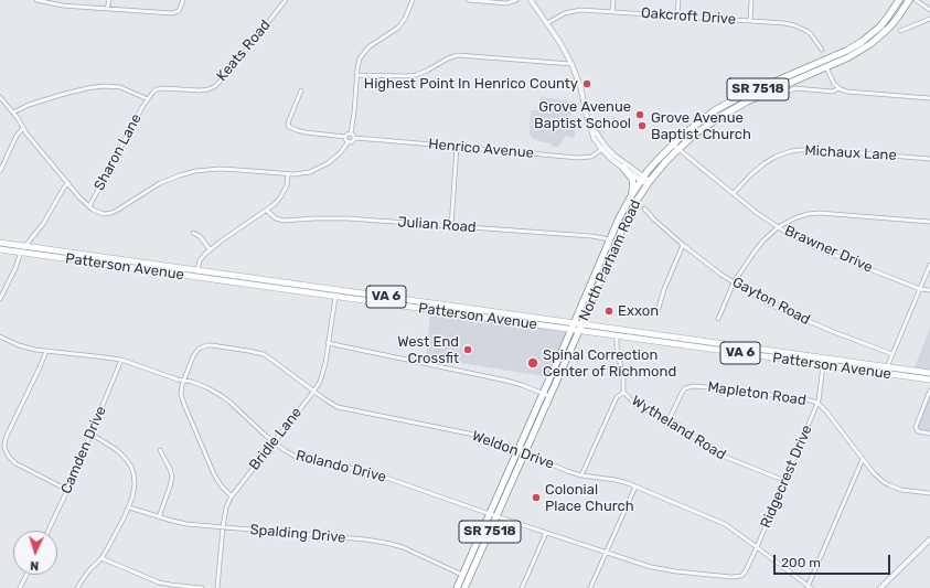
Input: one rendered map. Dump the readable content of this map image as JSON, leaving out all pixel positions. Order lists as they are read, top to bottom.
{
  "streets": {
    "highway": ["SR 7518", "North Parham Road"],
    "main road": ["Patterson Avenue", "VA 6"],
    "street": [
      "Oakcroft Drive",
      "Keats Road",
      "Henrico Avenue",
      "Sharon Lane",
      "Michaux Lane",
      "Julian Road",
      "Brawner Drive",
      "Gayton Road",
      "Mapleton Road",
      "Wytheland Road",
      "Bridle Lane",
      "Camden Drive",
      "Weldon Drive",
      "Rolando Drive",
      "Ridgecrest Drive",
      "Spalding Drive"
    ]
  },
  "crossings": [
    ["Keats Road", "Sharon Lane"],
    ["Michaux Lane", "Brawner Drive"],
    ["Julian Road", "North Parham Road"],
    ["Brawner Drive", "North Parham Road"],
    ["North Parham Road", "Patterson Avenue"],
    ["North Parham Road", "Weldon Drive"],
    ["North Parham Road", "Rolando Drive"],
    ["North Parham Road", "Spalding Drive"],
    ["Patterson Avenue", "Bridle Lane"],
    ["Patterson Avenue", "Ridgecrest Drive"],
    ["Mapleton Road", "Wytheland Road"],
    ["Mapleton Road", "Ridgecrest Drive"],
    ["Wytheland Road", "Ridgecrest Drive"],
    ["Bridle Lane", "Weldon Drive"],
    ["Bridle Lane", "Rolando Drive"],
    ["Bridle Lane", "Spalding Drive"],
    ["Camden Drive", "Rolando Drive"],
    ["Weldon Drive", "Rolando Drive"],
    ["Weldon Drive", "Ridgecrest Drive"],
    ["Rolando Drive", "Ridgecrest Drive"]
  ],
  "places": [
    "Highest Point In Henrico County",
    "Grove Avenue Baptist School",
    "Grove Avenue Baptist Church",
    "Exxon",
    "West End Crossfit",
    "Spinal Correction Center of Richmond",
    "Colonial Place Church"
  ],
  "scale_bar": "200 m",
  "north": "bottom"
}
